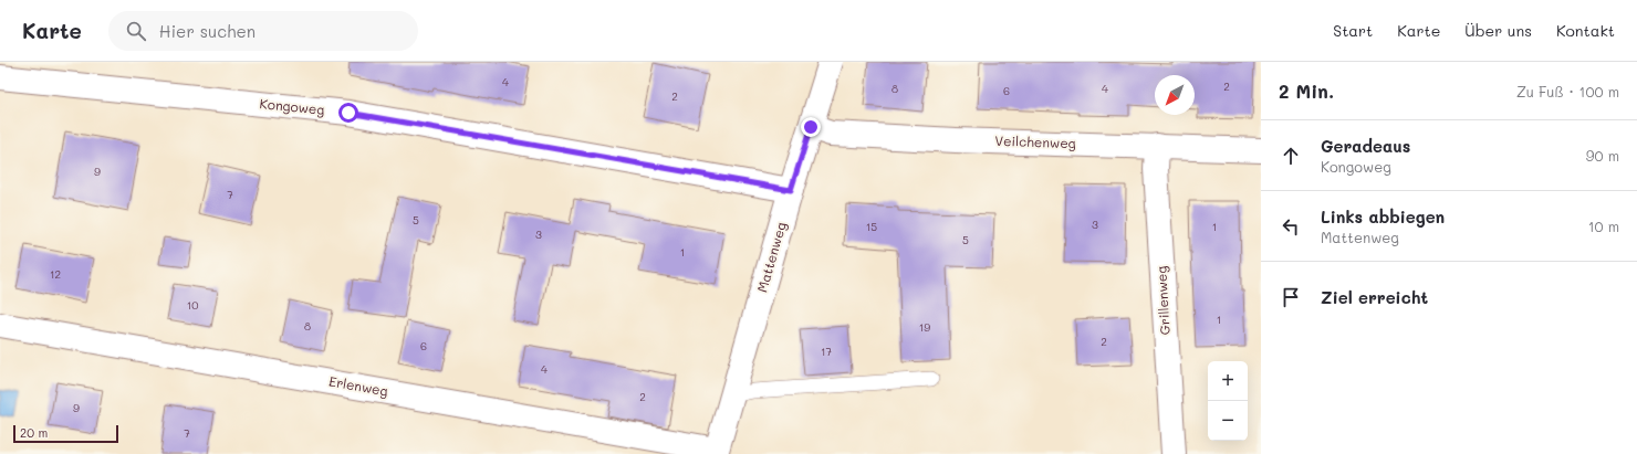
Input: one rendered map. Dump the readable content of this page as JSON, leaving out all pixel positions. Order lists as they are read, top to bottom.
{
  "streets": {
    "street": [
      "Kongoweg",
      "Veilchenweg",
      "Mattenweg",
      "Grillenweg",
      "Erlenweg"
    ]
  },
  "crossings": [
    ["Kongoweg", "Mattenweg"],
    ["Veilchenweg", "Mattenweg"],
    ["Veilchenweg", "Grillenweg"],
    ["Mattenweg", "Erlenweg"]
  ],
  "house_numbers": [
    "4",
    "2",
    "8",
    "4",
    "6",
    "2",
    "9",
    "7",
    "5",
    "3",
    "15",
    "1",
    "3",
    "5",
    "1",
    "12",
    "10",
    "1",
    "8",
    "19",
    "2",
    "6",
    "17",
    "4",
    "2",
    "9",
    "7"
  ],
  "scale_bar": "20 m",
  "north": "bottom left",
  "page": {
    "header": "Karte",
    "search": "Hier suchen",
    "nav": [
      "Start",
      "Karte",
      "Über uns",
      "Kontakt"
    ],
    "heading": ["2 Min.", "Zu Fuß · 100 m"],
    "list": [
      ["Geradeaus", "Kongoweg", "90 m"],
      ["Links abbiegen", "Mattenweg", "10 m"],
      "Ziel erreicht"
    ],
    "map_buttons": ["+", "−"],
    "scale": "20 m"
  }
}
